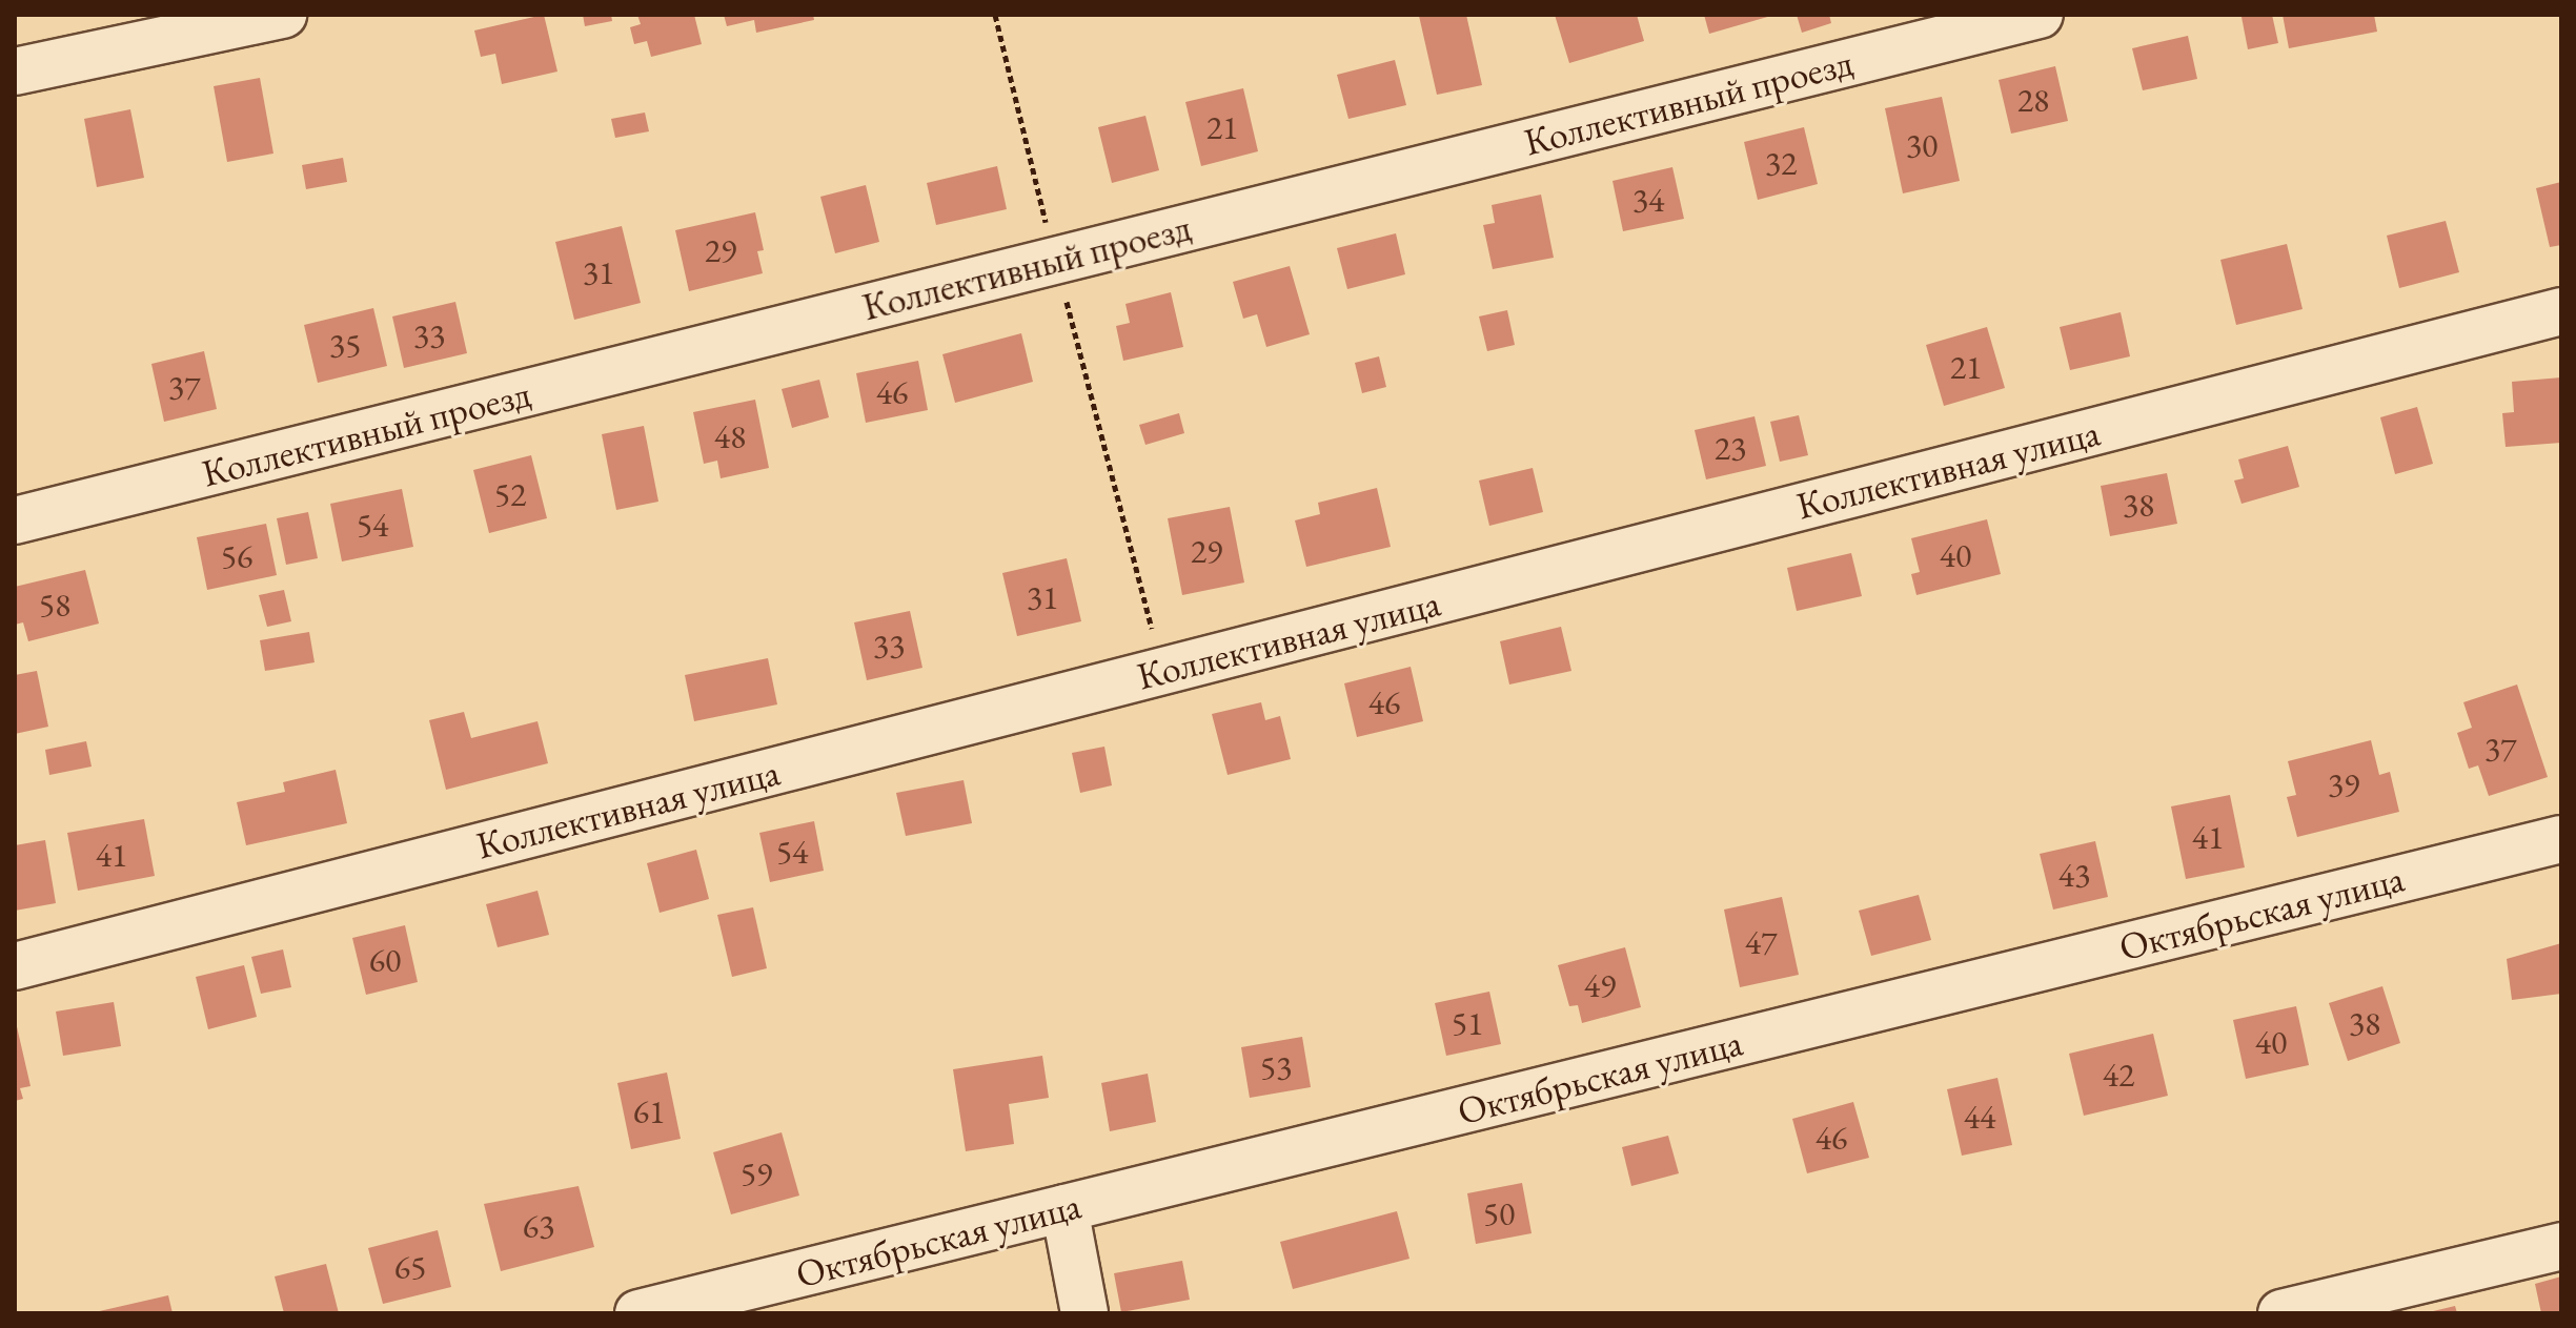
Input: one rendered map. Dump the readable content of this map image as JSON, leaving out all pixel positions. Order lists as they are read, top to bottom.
{
  "streets": {
    "street": ["Коллективный проезд", "Коллективная улица", "Октябрьская улица"]
  },
  "house_numbers": [
    "28",
    "21",
    "30",
    "32",
    "34",
    "29",
    "31",
    "33",
    "35",
    "21",
    "37",
    "46",
    "48",
    "23",
    "52",
    "38",
    "54",
    "29",
    "40",
    "56",
    "31",
    "58",
    "33",
    "46",
    "37",
    "39",
    "41",
    "54",
    "41",
    "43",
    "47",
    "60",
    "49",
    "51",
    "38",
    "40",
    "53",
    "42",
    "61",
    "44",
    "46",
    "59",
    "50",
    "63",
    "65"
  ]
}
